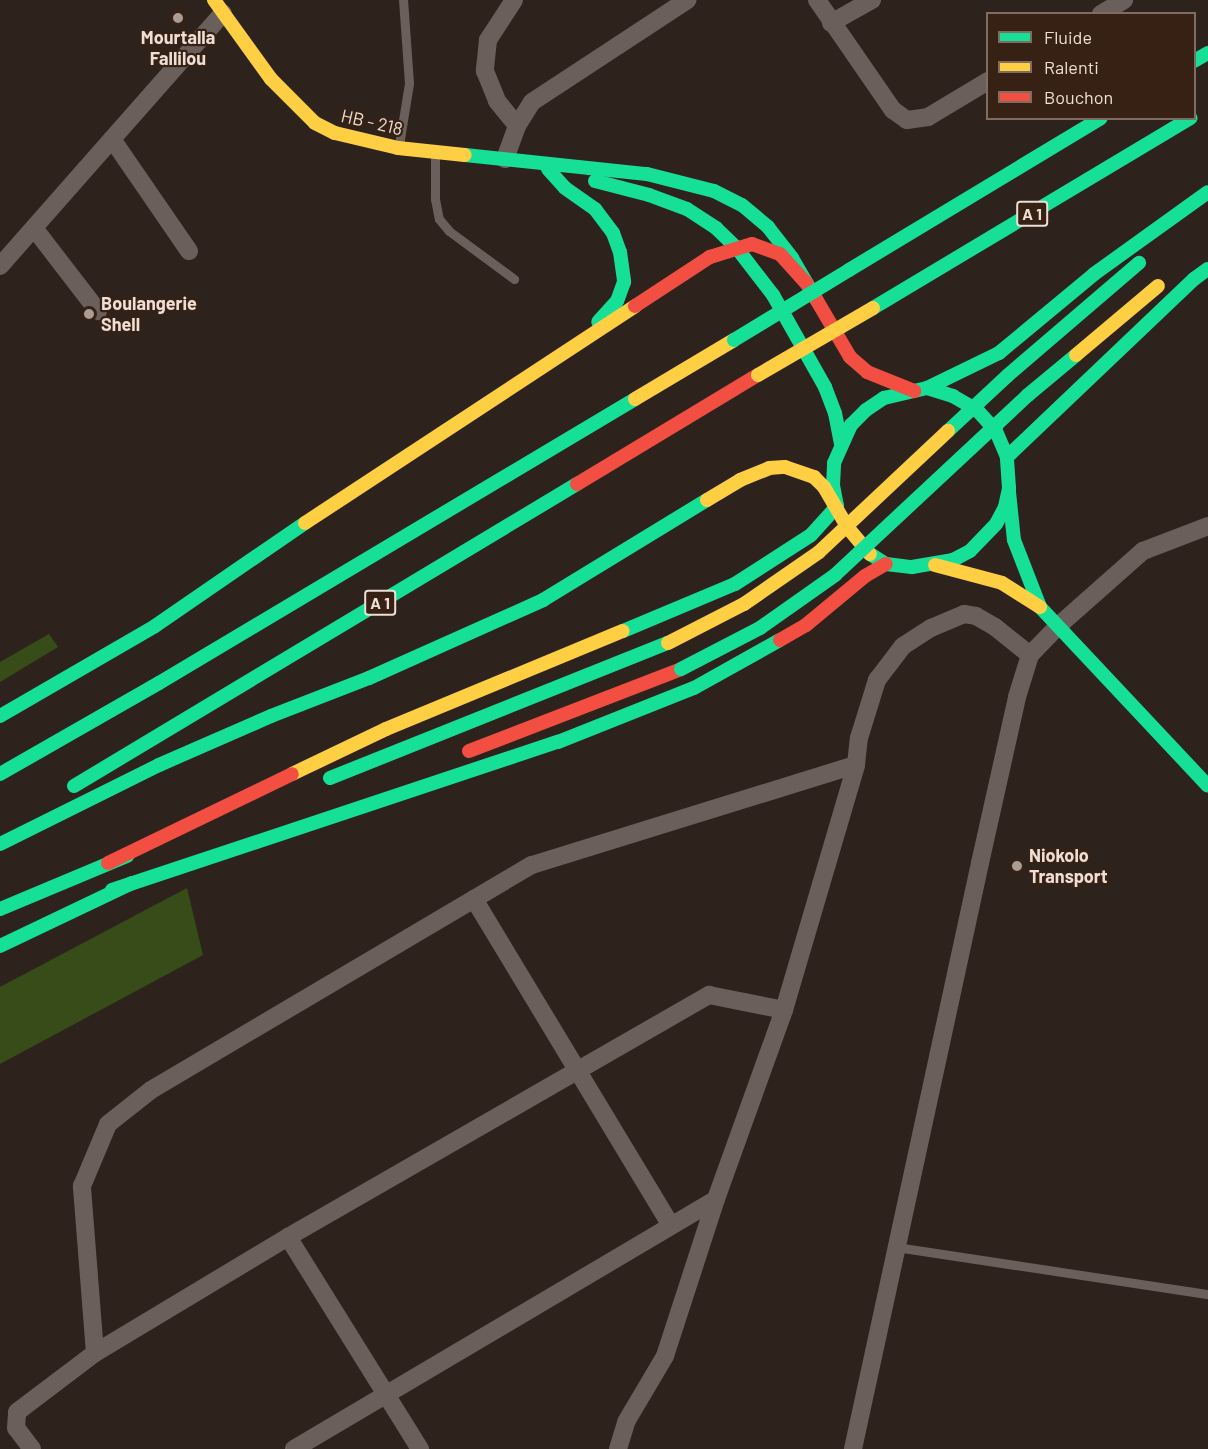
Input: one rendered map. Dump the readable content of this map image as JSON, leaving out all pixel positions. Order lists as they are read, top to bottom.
{
  "streets": {
    "main road": ["HB - 218", "A 1"]
  },
  "places": ["Mourtalla Fallilou", "Boulangerie Shell", "Niokolo Transport"],
  "legend": ["Fluide", "Ralenti", "Bouchon"]
}
